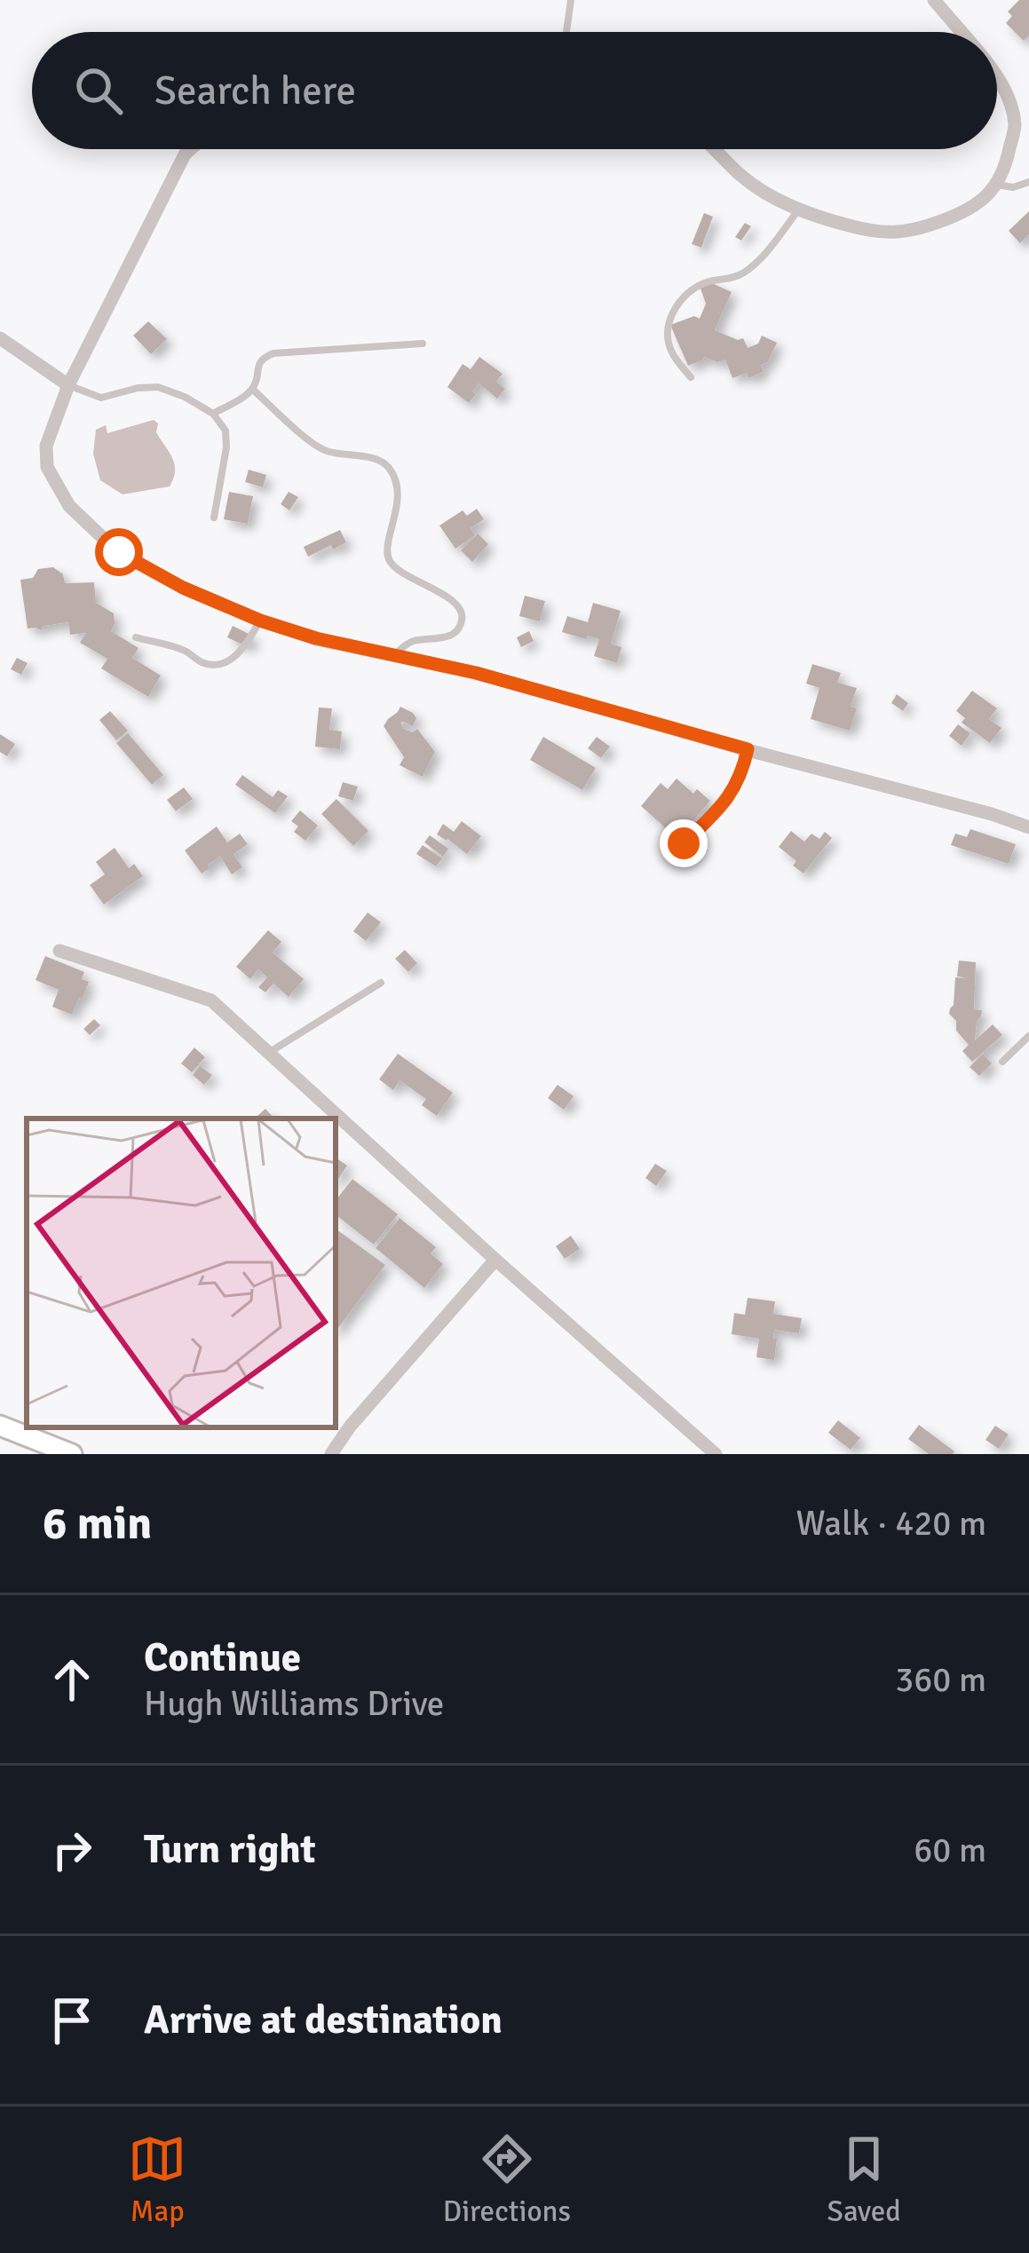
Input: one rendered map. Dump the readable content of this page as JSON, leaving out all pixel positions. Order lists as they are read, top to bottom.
{
  "page": {
    "search": "Search here",
    "heading": ["6 min", "Walk · 420 m"],
    "list": [
      ["Continue", "Hugh Williams Drive", "360 m"],
      ["Turn right", "60 m"],
      "Arrive at destination"
    ],
    "nav": ["Map", "Directions", "Saved"]
  }
}
